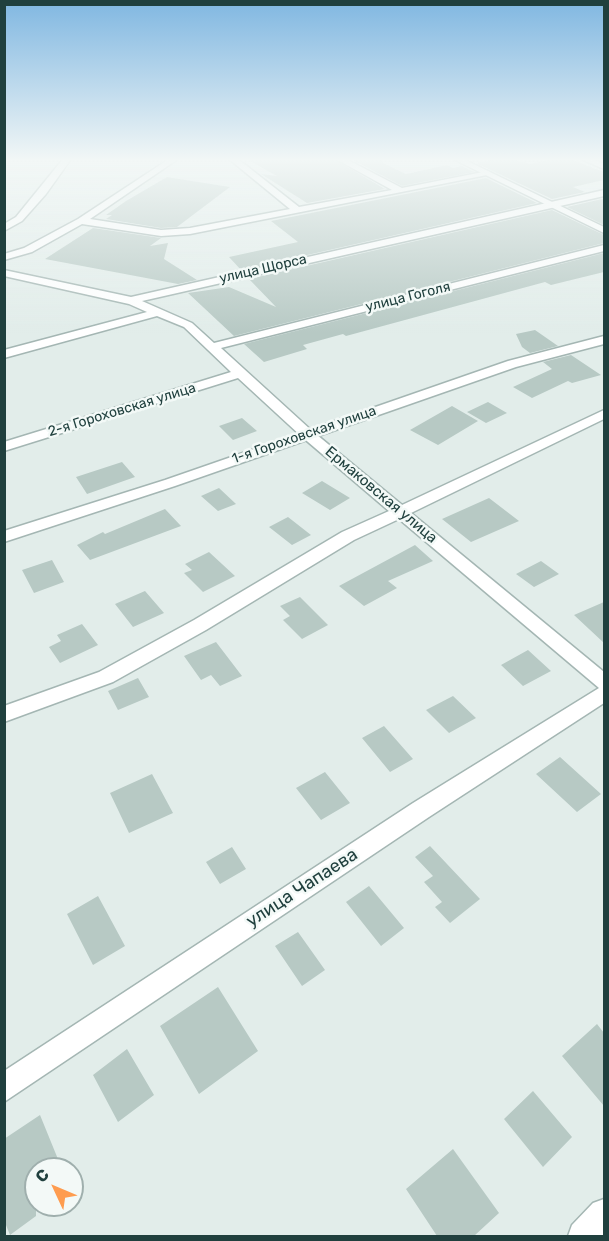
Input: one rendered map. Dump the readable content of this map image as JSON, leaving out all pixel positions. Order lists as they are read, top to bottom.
{
  "streets": {
    "street": [
      "улица Щорса",
      "улица Гоголя",
      "2-я Гороховская улица",
      "1-я Гороховская улица",
      "Ермаковская улица",
      "улица Чапаева"
    ]
  },
  "crossings": [
    ["улица Щорса", "Ермаковская улица"],
    ["улица Гоголя", "Ермаковская улица"],
    ["2-я Гороховская улица", "Ермаковская улица"],
    ["1-я Гороховская улица", "Ермаковская улица"]
  ],
  "north": "top left"
}
